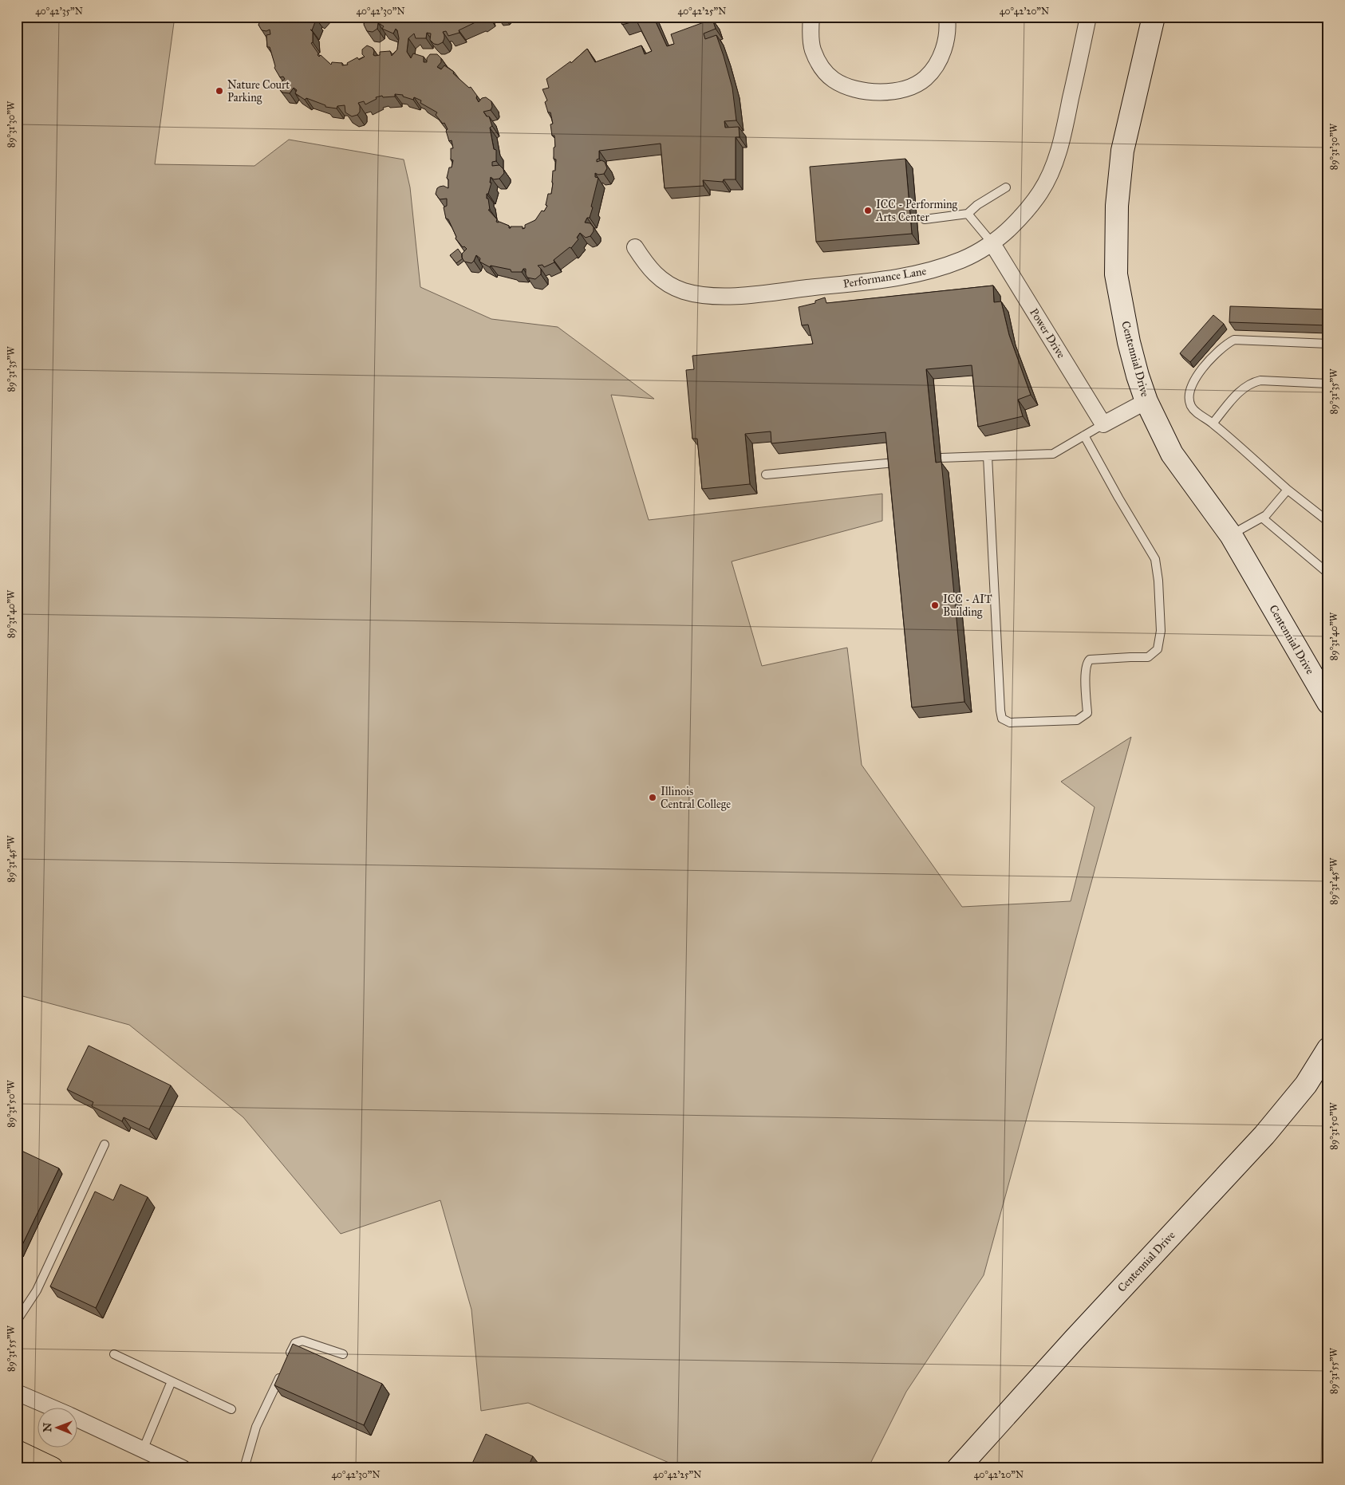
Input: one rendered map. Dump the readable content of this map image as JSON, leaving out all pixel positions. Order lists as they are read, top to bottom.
{
  "streets": {
    "main road": ["Centennial Drive"],
    "street": ["Performance Lane", "Power Drive"]
  },
  "crossings": [
    ["Performance Lane", "Power Drive"]
  ],
  "places": [
    "Nature Court Parking",
    "ICC - Performing Arts Center",
    "ICC - AIT Building",
    "Illinois Central College"
  ],
  "north": "left",
  "coordinates": [
    "40°42'35\"N",
    "40°42'30\"N",
    "40°42'25\"N",
    "40°42'20\"N",
    "89°31'30\"W",
    "89°31'35\"W",
    "89°31'40\"W",
    "89°31'45\"W",
    "89°31'50\"W",
    "89°31'55\"W"
  ]
}
